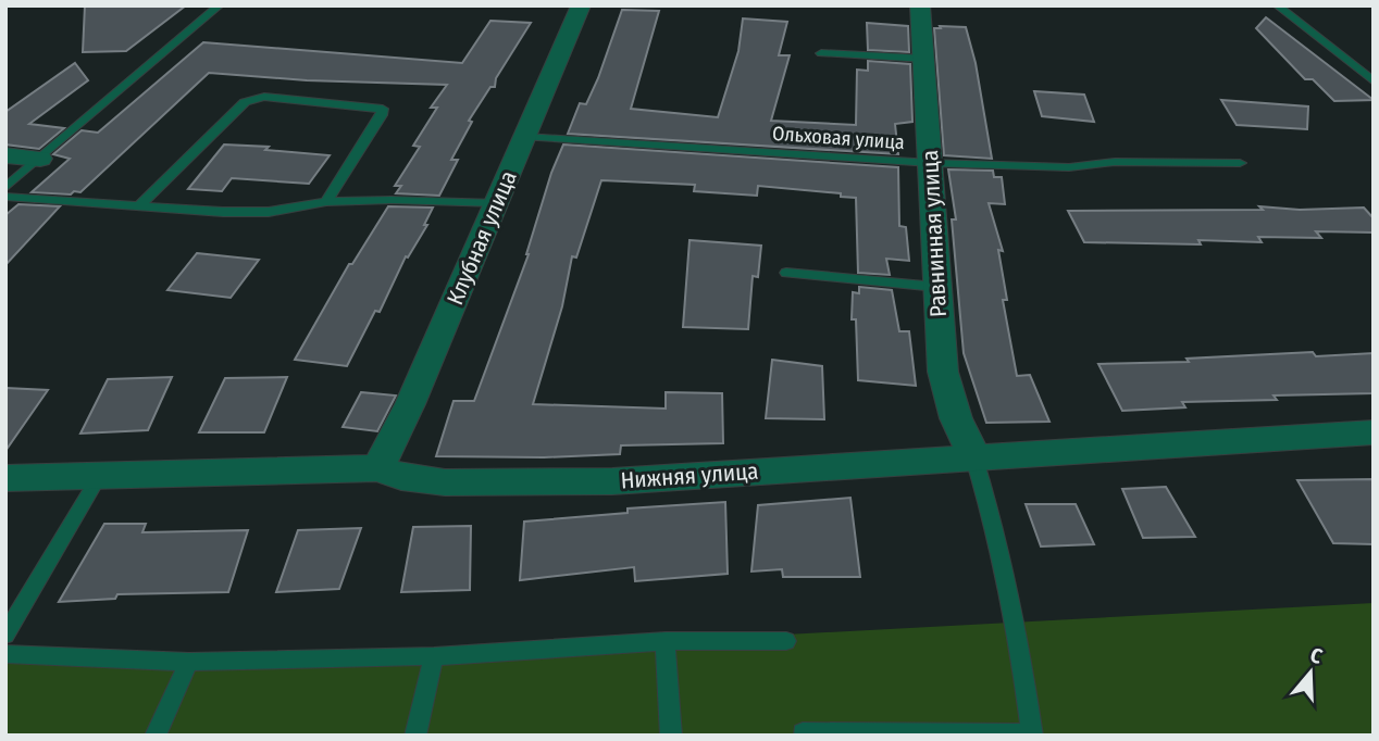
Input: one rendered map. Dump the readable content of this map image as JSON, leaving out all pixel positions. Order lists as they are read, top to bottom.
{
  "streets": {
    "street": ["Равнинная улица", "Клубная улица", "Нижняя улица"],
    "lane": ["Ольховая улица"]
  },
  "crossings": [
    ["Ольховая улица", "Равнинная улица"],
    ["Ольховая улица", "Клубная улица"],
    ["Равнинная улица", "Нижняя улица"],
    ["Клубная улица", "Нижняя улица"]
  ],
  "north": "top"
}
